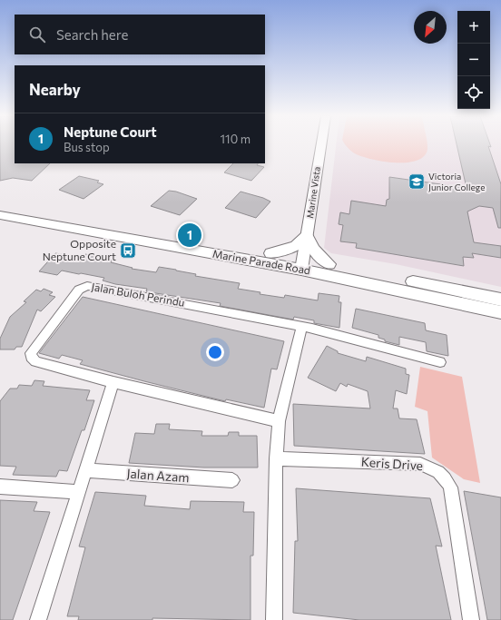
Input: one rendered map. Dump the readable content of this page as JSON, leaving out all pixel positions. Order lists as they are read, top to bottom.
{
  "streets": {
    "main road": ["Marine Parade Road"],
    "street": [
      "Marine Vista",
      "Jalan Buloh Perindu",
      "Keris Drive",
      "Jalan Azam"
    ]
  },
  "crossings": [
    ["Marine Vista", "Marine Parade Road"]
  ],
  "places": {
    "school or university": ["Victoria Junior College"],
    "bus stop": ["Opposite Neptune Court"]
  },
  "north": "bottom left",
  "page": {
    "map_buttons": ["+", "−"],
    "search": "Search here",
    "heading": "Nearby",
    "list": [
      {
        "mark": "1",
        "name": "Neptune Court",
        "note": "Bus stop",
        "value": "110 m"
      }
    ],
    "pins": "1"
  }
}
